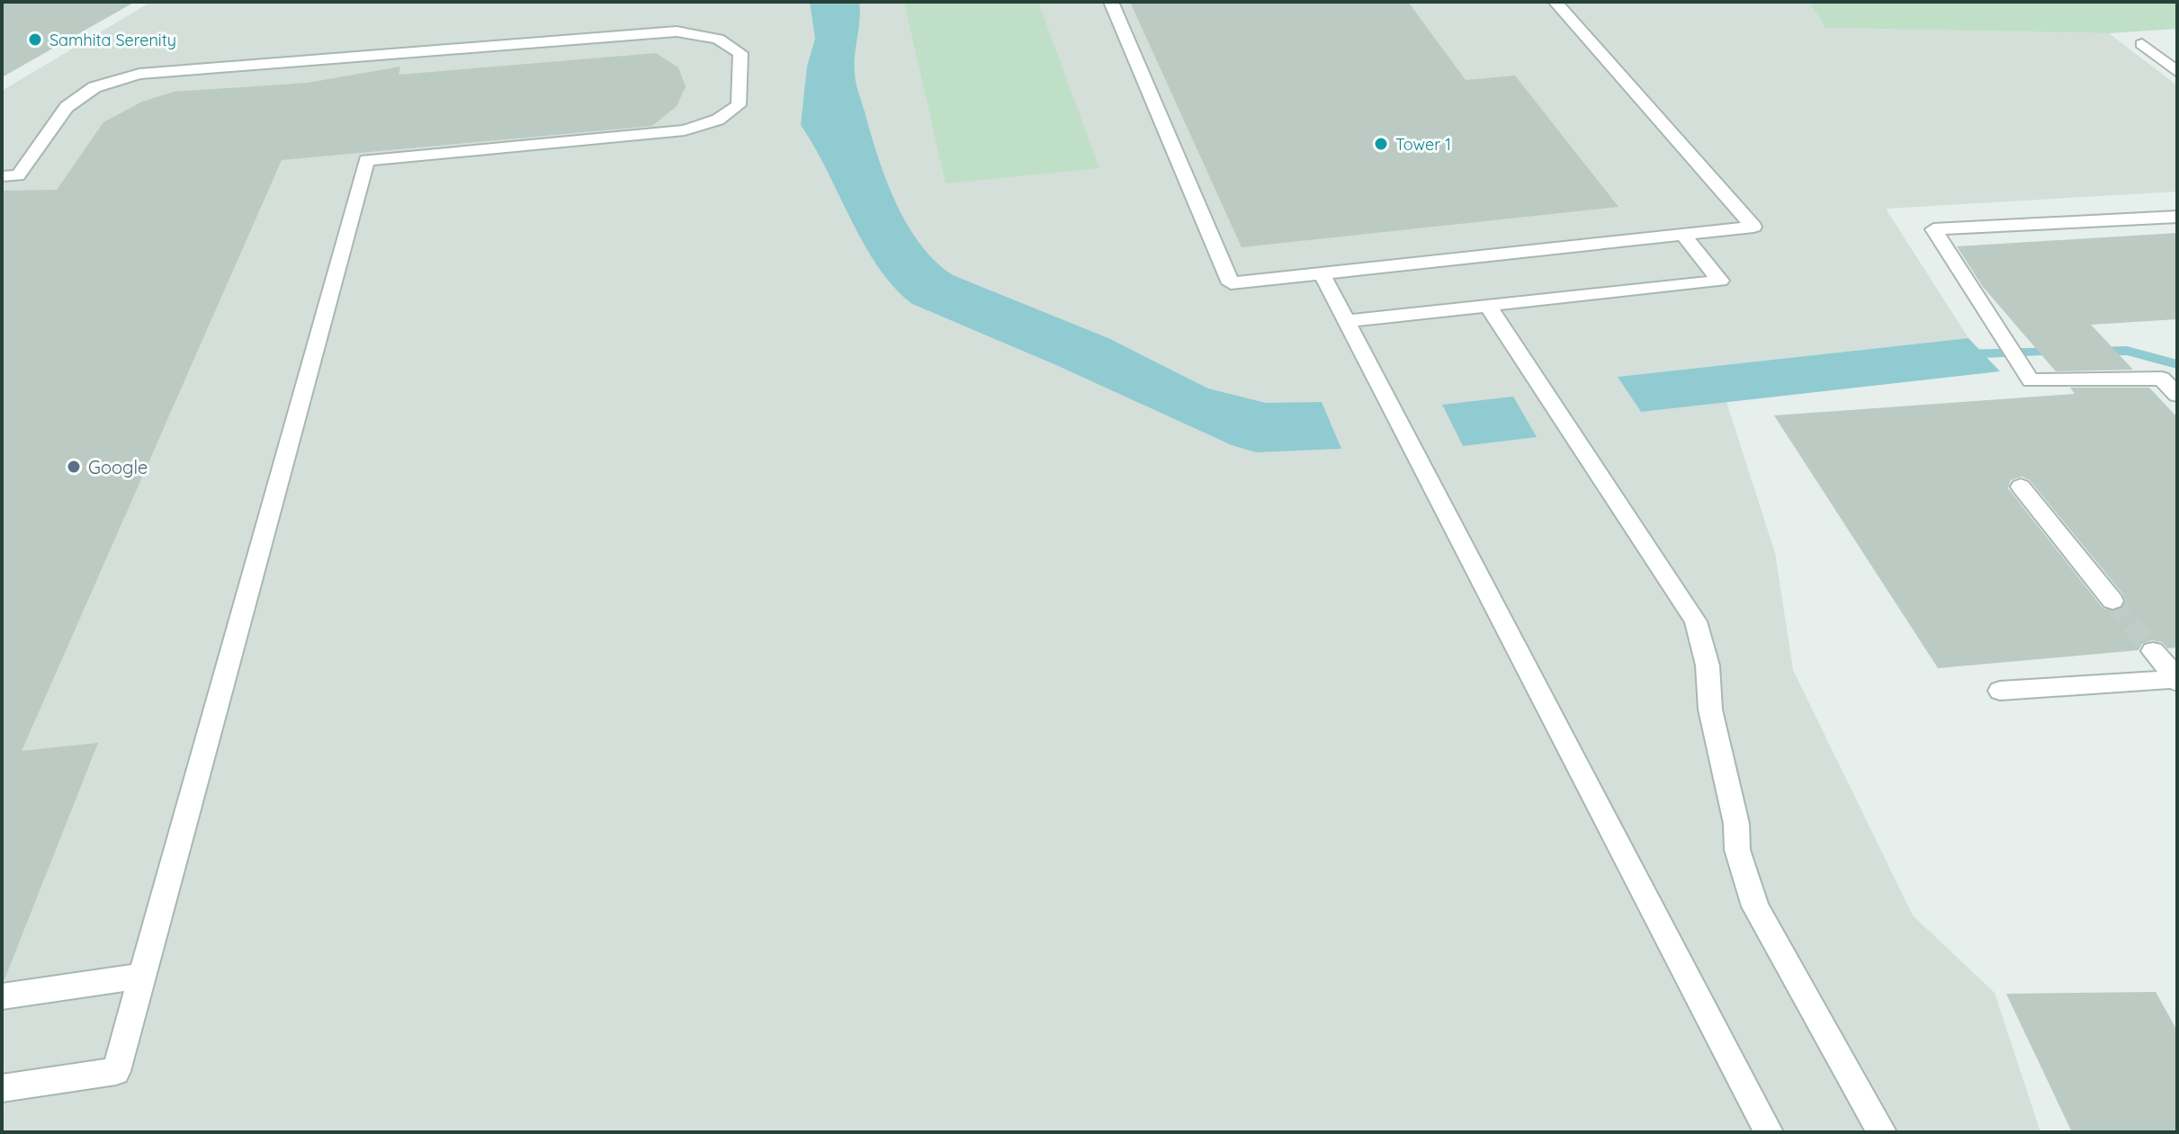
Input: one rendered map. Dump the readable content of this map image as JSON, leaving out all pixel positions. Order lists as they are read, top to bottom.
{
  "places": ["Samhita Serenity", "Tower 1", "Google"]
}
